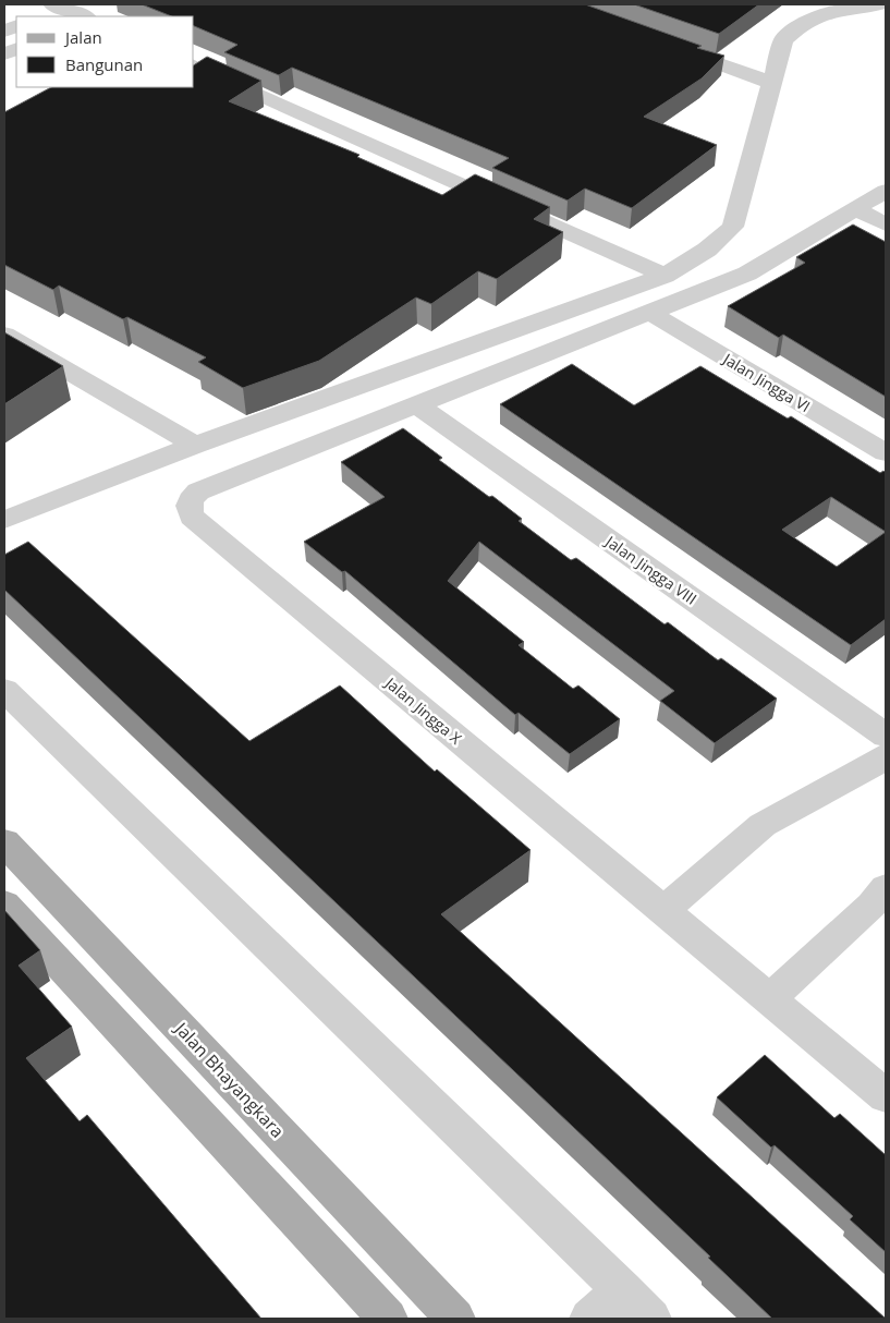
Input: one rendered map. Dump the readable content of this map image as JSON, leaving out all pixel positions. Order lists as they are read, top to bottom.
{
  "streets": {
    "main road": ["Jalan Bhayangkara"],
    "street": ["Jalan Jingga VI", "Jalan Jingga VIII", "Jalan Jingga X"]
  },
  "crossings": [
    ["Jalan Jingga VIII", "Jalan Jingga X"]
  ],
  "legend": ["Jalan", "Bangunan"]
}
